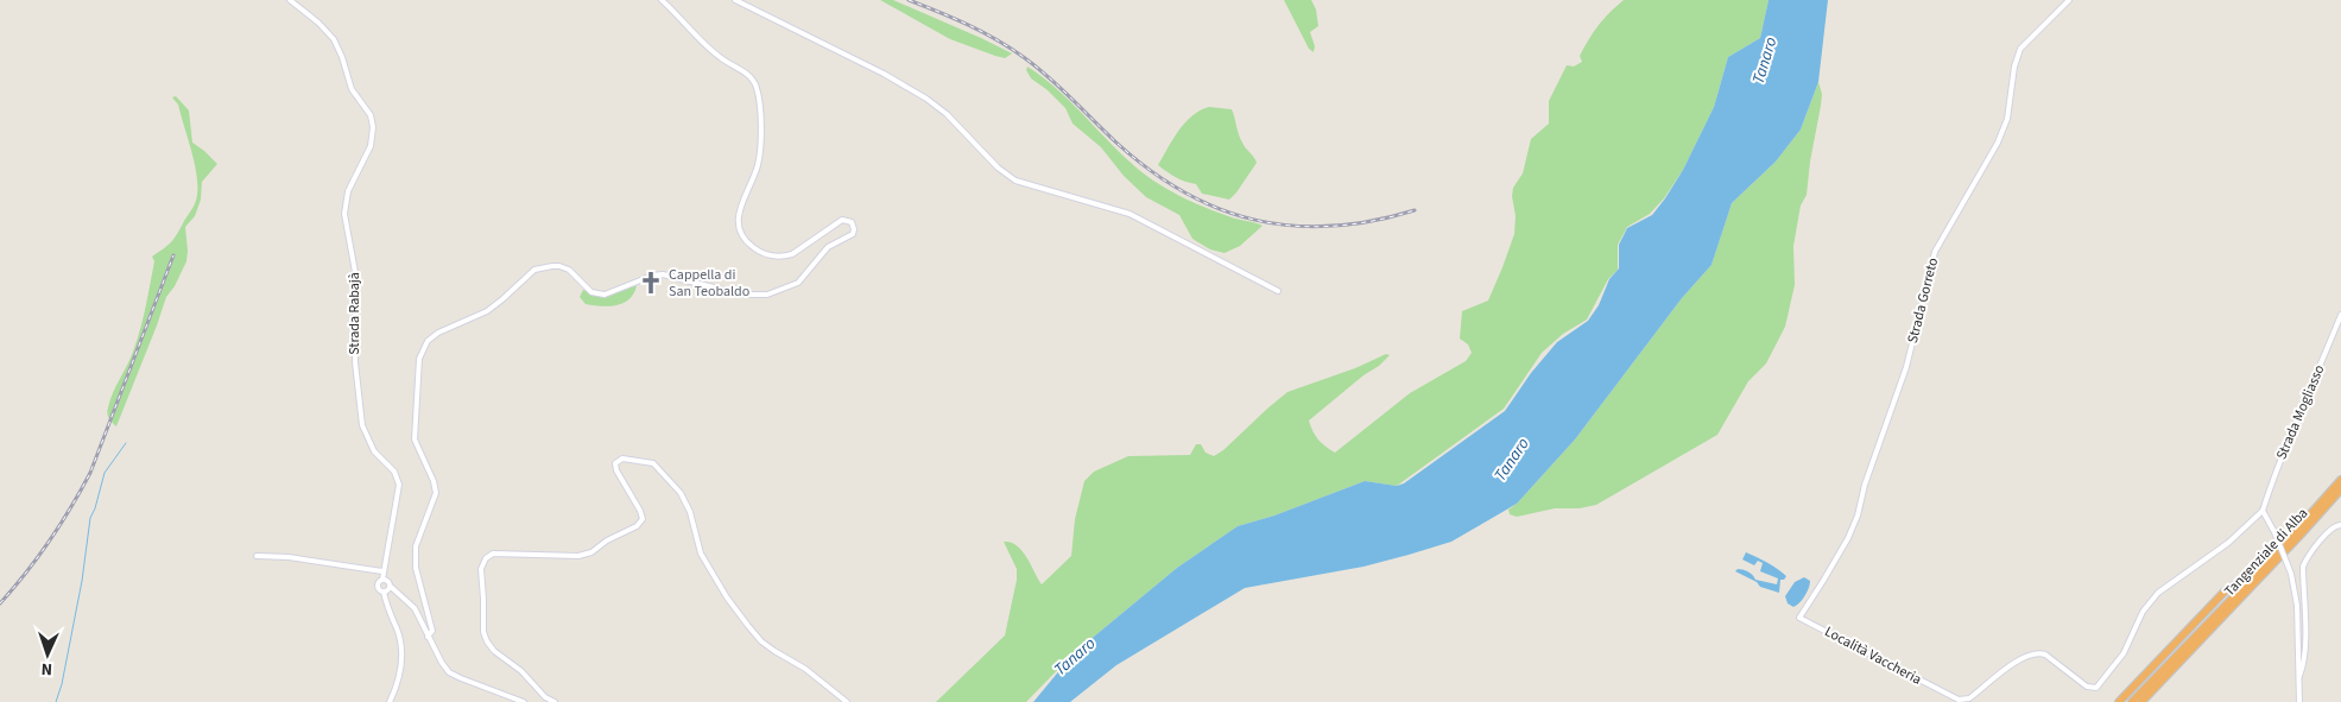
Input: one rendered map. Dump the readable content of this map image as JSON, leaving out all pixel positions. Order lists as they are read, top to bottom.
{
  "streets": {
    "highway": ["Tangenziale di Alba"],
    "street": [
      "Strada Gorreto",
      "Strada Rabajà",
      "Strada Mogliasso",
      "Località Vaccheria"
    ]
  },
  "crossings": [
    ["Strada Gorreto", "Località Vaccheria"],
    ["Strada Mogliasso", "Località Vaccheria"]
  ],
  "water": ["Tanaro"],
  "places": {
    "church": ["Cappella di San Teobaldo"]
  },
  "north": "bottom"
}
